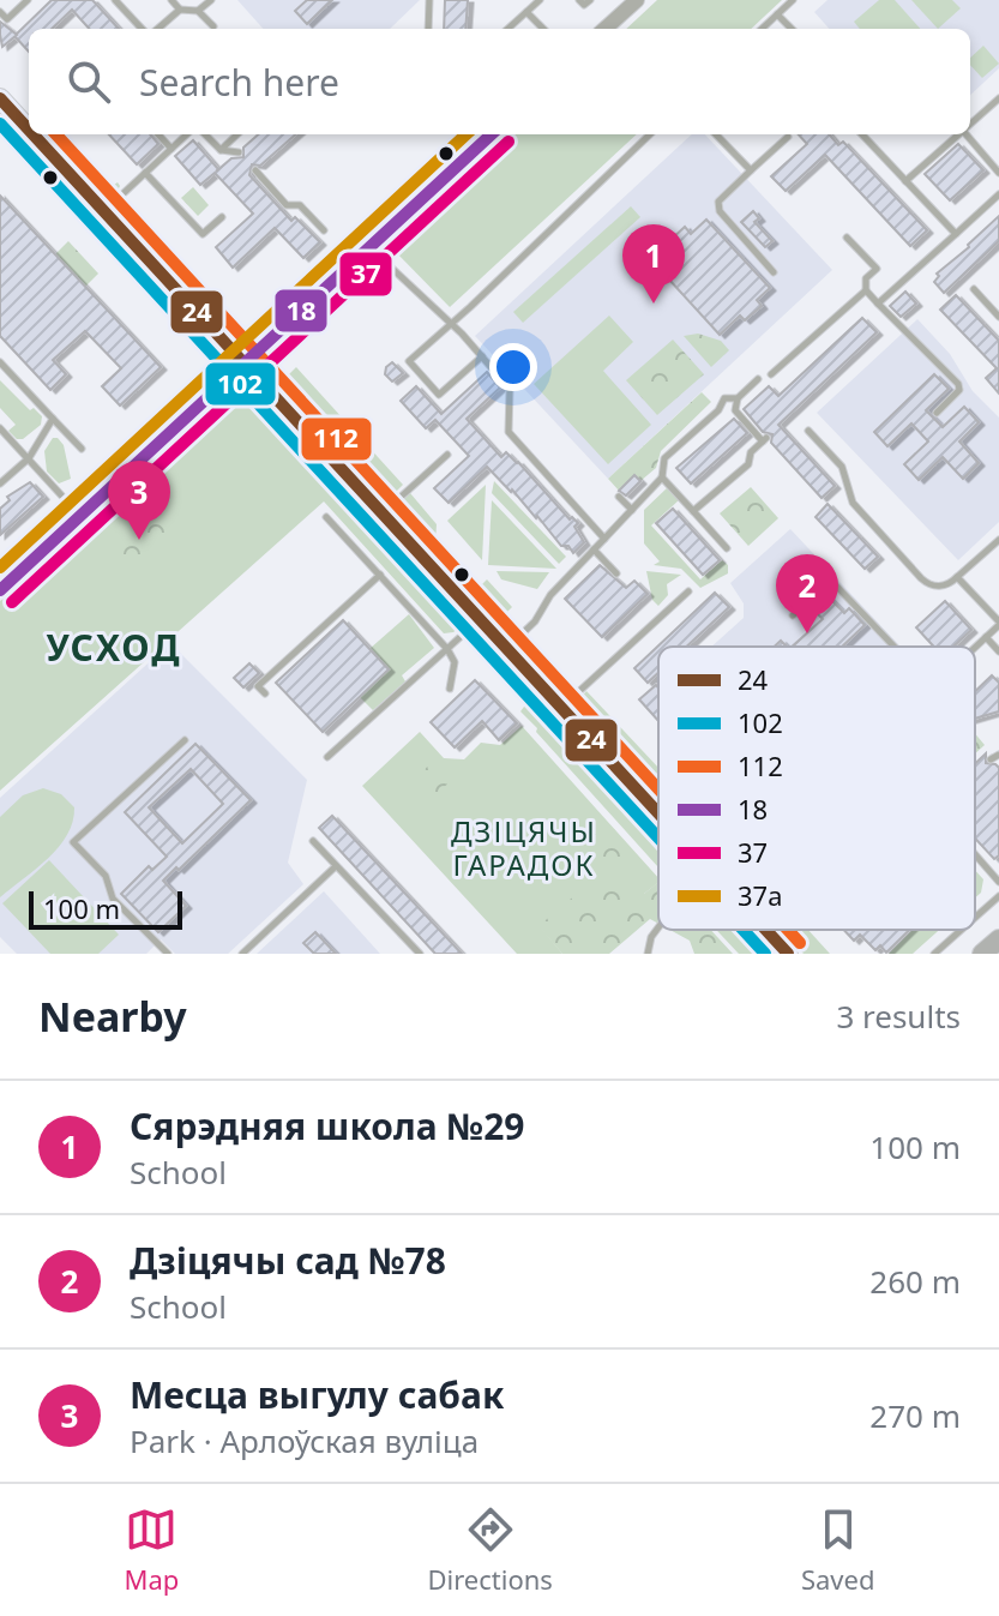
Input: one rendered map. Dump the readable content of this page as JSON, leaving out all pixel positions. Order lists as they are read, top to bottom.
{
  "districts": ["УСХОД", "ДЗІЦЯЧЫ ГАРАДОК"],
  "lines": [
    "transit line 24",
    "transit line 102",
    "transit line 112",
    "transit line 18",
    "transit line 37а",
    "transit line 37"
  ],
  "legend": [
    "24",
    "102",
    "112",
    "18",
    "37",
    "37а"
  ],
  "scale_bar": "100 m",
  "page": {
    "search": "Search here",
    "pins": ["1", "3", "2"],
    "scale": "100 m",
    "heading": ["Nearby", "3 results"],
    "list": [
      {
        "mark": "1",
        "name": "Сярэдняя школа №29",
        "note": "School",
        "value": "100 m"
      },
      {
        "mark": "2",
        "name": "Дзіцячы сад №78",
        "note": "School",
        "value": "260 m"
      },
      {
        "mark": "3",
        "name": "Месца выгулу сабак",
        "note": "Park · Арлоўская вуліца",
        "value": "270 m"
      }
    ],
    "nav": ["Map", "Directions", "Saved"]
  }
}
